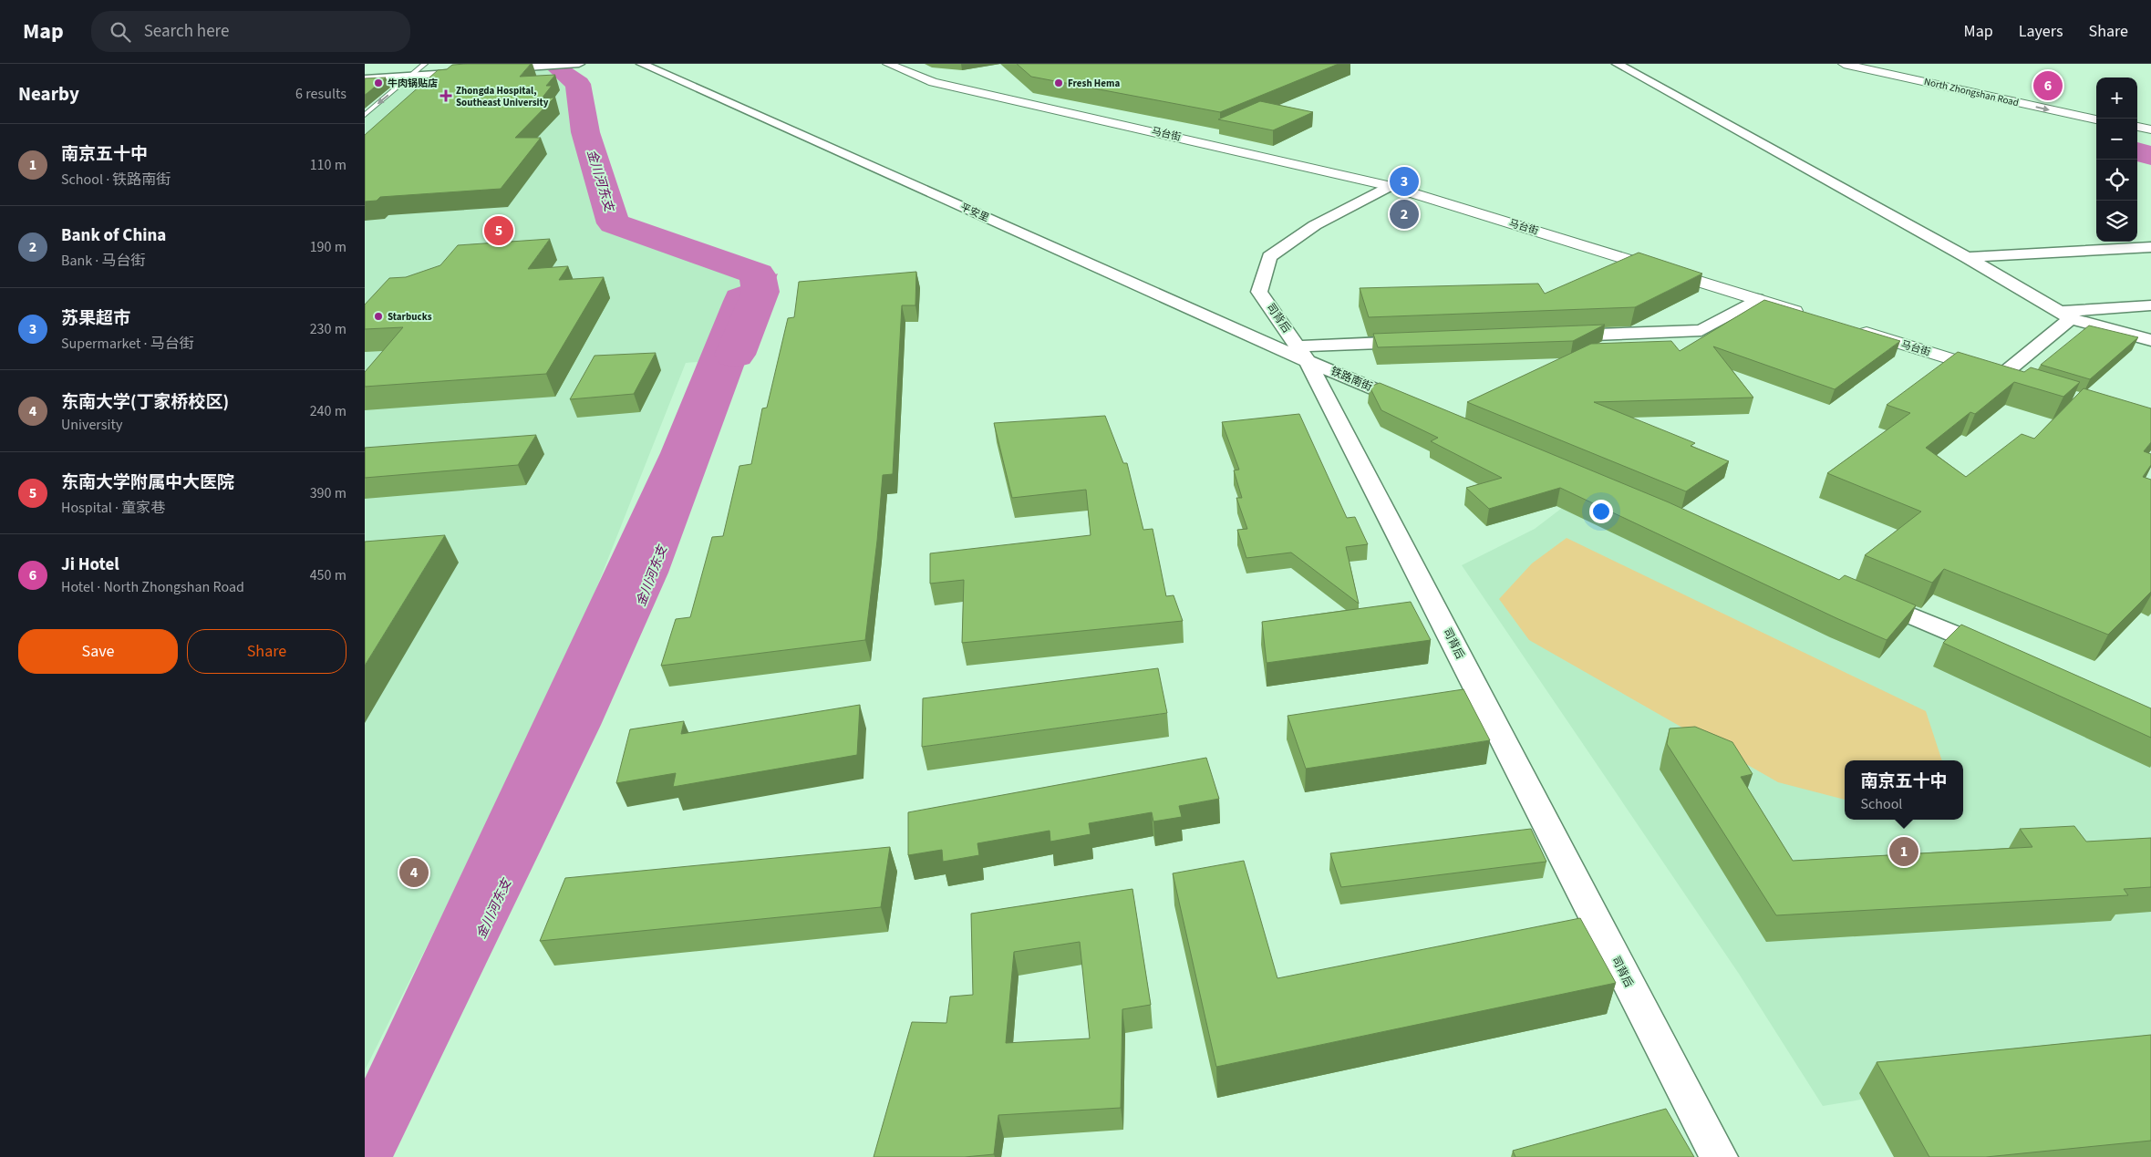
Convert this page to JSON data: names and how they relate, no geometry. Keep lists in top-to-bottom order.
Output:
{
  "streets": {
    "street": [
      "North Zhongshan Road",
      "马台街",
      "平安里",
      "司背后",
      "铁路南街"
    ]
  },
  "crossings": [
    ["马台街", "司背后"],
    ["平安里", "司背后"],
    ["平安里", "铁路南街"],
    ["司背后", "铁路南街"]
  ],
  "water": ["金川河东支"],
  "places": {
    "other": ["牛肉锅贴店", "Fresh Hema", "Starbucks"],
    "health": ["Zhongda Hospital, Southeast University"]
  },
  "page": {
    "header": "Map",
    "search": "Search here",
    "nav": ["Map", "Layers", "Share"],
    "heading": ["Nearby", "6 results"],
    "pins": [
      "6",
      "3",
      "2",
      "5",
      "1",
      "4"
    ],
    "map_buttons": ["+", "−"],
    "list": [
      {
        "mark": "1",
        "name": "南京五十中",
        "note": "School · 铁路南街",
        "value": "110 m"
      },
      {
        "mark": "2",
        "name": "Bank of China",
        "note": "Bank · 马台街",
        "value": "190 m"
      },
      {
        "mark": "3",
        "name": "苏果超市",
        "note": "Supermarket · 马台街",
        "value": "230 m"
      },
      {
        "mark": "4",
        "name": "东南大学(丁家桥校区)",
        "note": "University",
        "value": "240 m"
      },
      {
        "mark": "5",
        "name": "东南大学附属中大医院",
        "note": "Hospital · 童家巷",
        "value": "390 m"
      },
      {
        "mark": "6",
        "name": "Ji Hotel",
        "note": "Hotel · North Zhongshan Road",
        "value": "450 m"
      }
    ],
    "buttons": ["Save", "Share"],
    "popup": ["南京五十中", "School"]
  }
}
